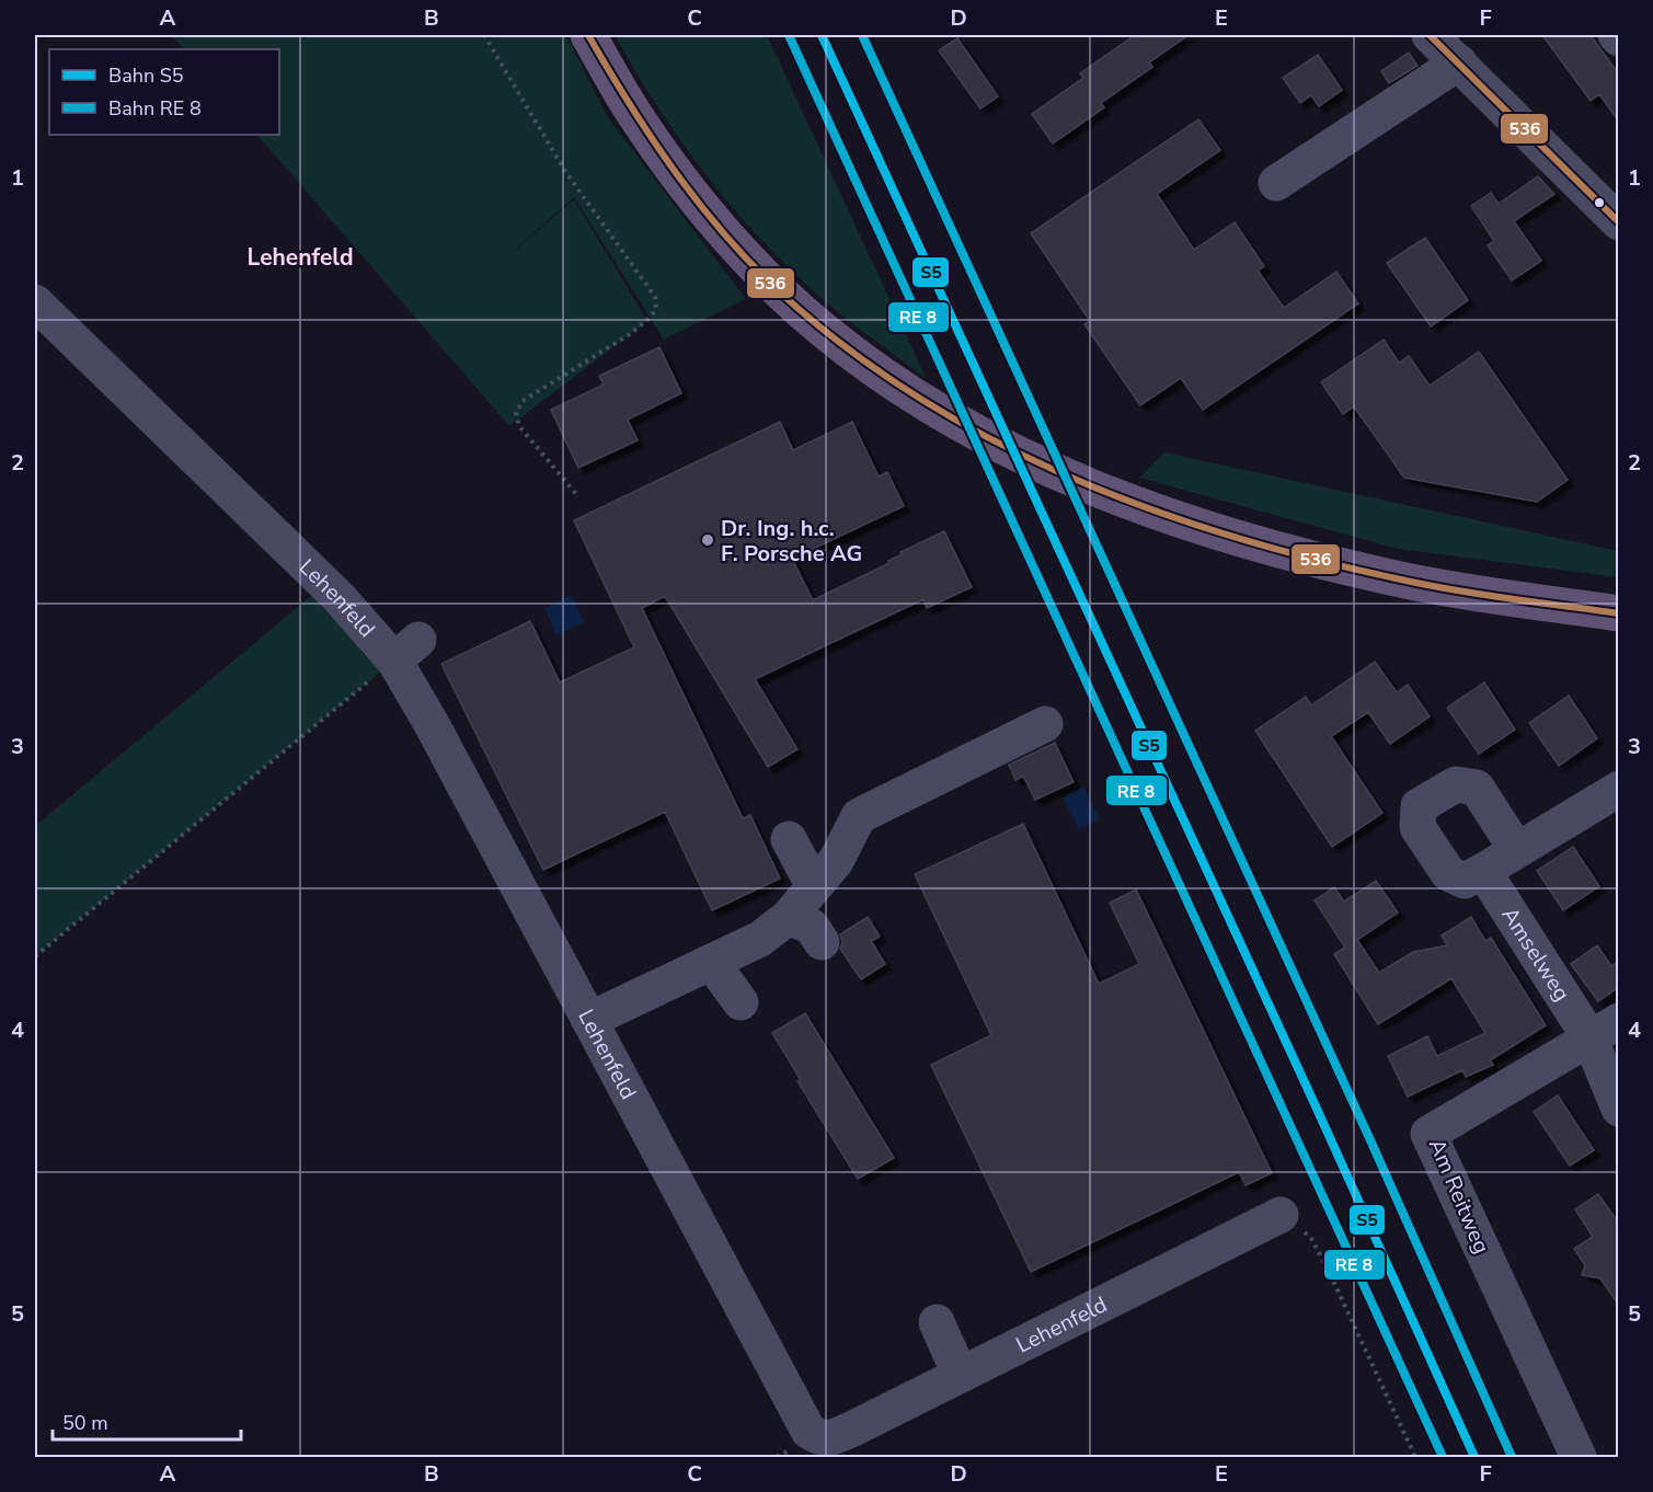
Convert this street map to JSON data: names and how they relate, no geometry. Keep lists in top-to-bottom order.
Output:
{
  "streets": {
    "street": ["Lehenfeld", "Amselweg", "Am Reitweg"]
  },
  "crossings": [
    ["Amselweg", "Am Reitweg"]
  ],
  "districts": ["Lehenfeld"],
  "places": ["Dr. Ing. h.c. F. Porsche AG"],
  "lines": ["rail line S5", "transit line 536"],
  "legend": ["Bahn S5", "Bahn RE 8"],
  "scale_bar": "50 m",
  "grid": {
    "columns": [
      "A",
      "B",
      "C",
      "D",
      "E",
      "F"
    ],
    "rows": [
      "1",
      "2",
      "3",
      "4",
      "5"
    ]
  }
}
